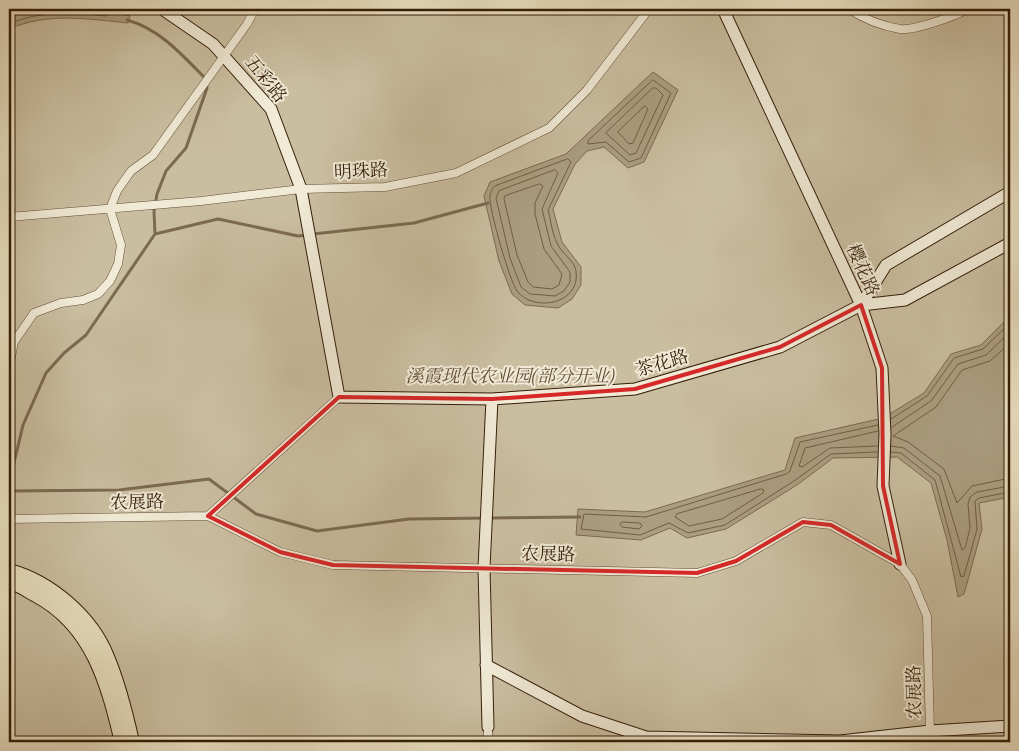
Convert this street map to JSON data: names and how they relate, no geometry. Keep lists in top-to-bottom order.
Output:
{
  "streets": {
    "street": [
      "五彩路",
      "明珠路",
      "樱花路",
      "茶花路",
      "农展路"
    ]
  },
  "crossings": [
    ["五彩路", "明珠路"],
    ["五彩路", "茶花路"],
    ["樱花路", "茶花路"],
    ["樱花路", "农展路"]
  ],
  "parks": ["溪霞现代农业园(部分开业)"]
}
